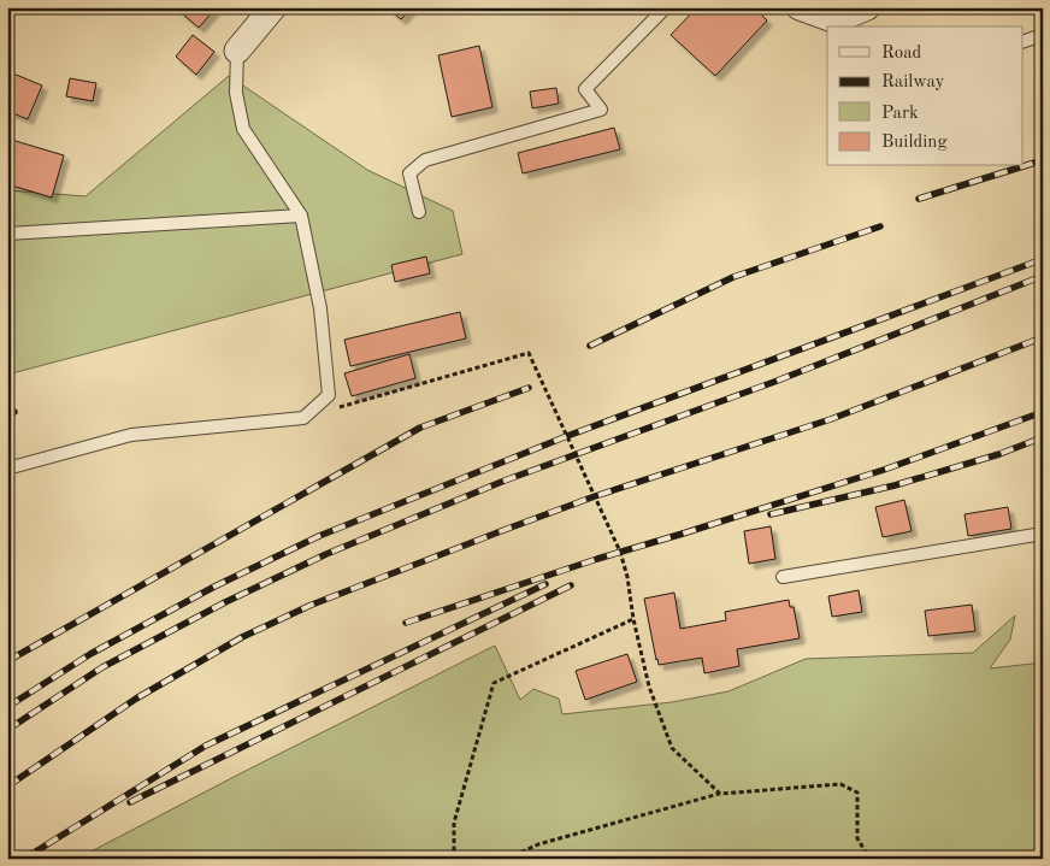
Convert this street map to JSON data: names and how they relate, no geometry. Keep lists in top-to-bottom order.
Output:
{
  "legend": [
    "Road",
    "Railway",
    "Park",
    "Building"
  ]
}
